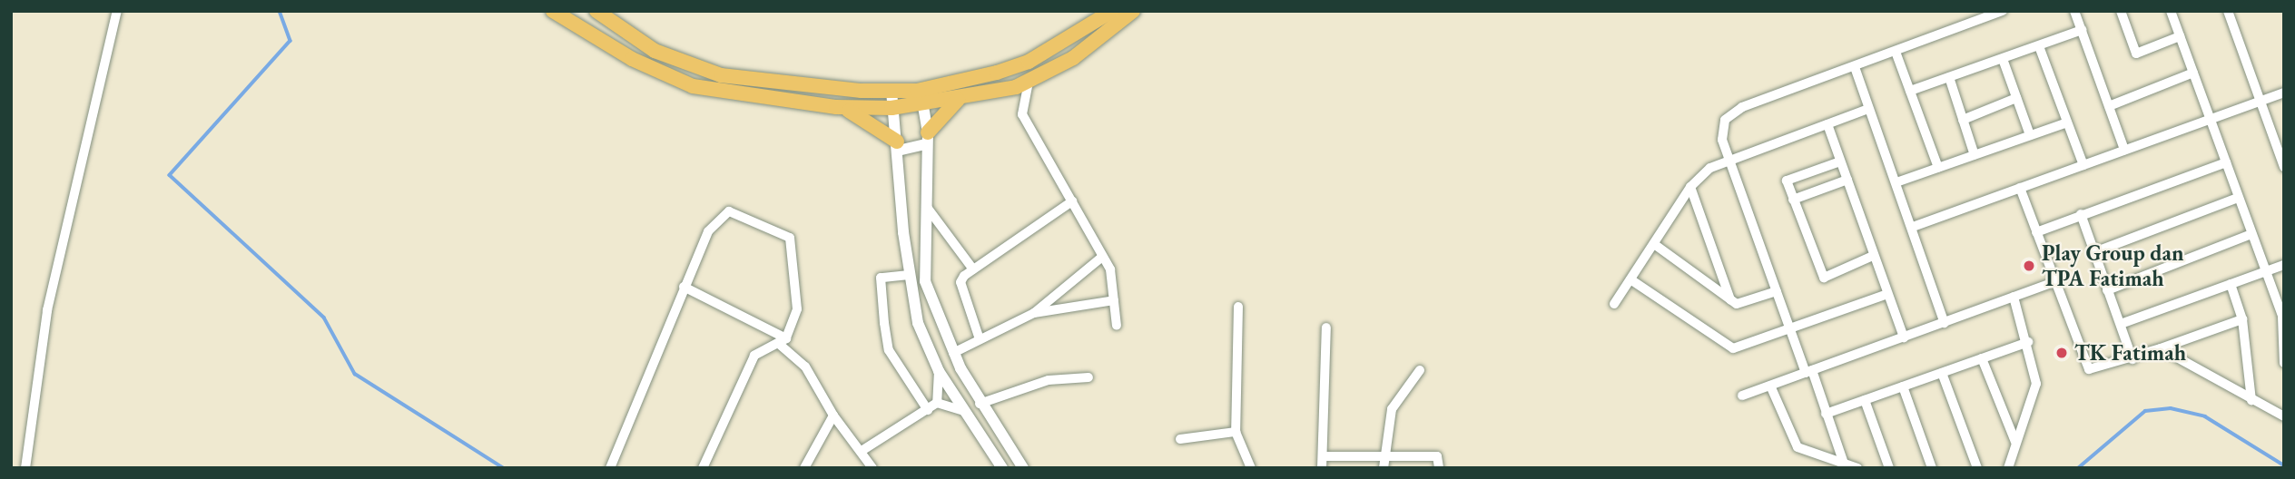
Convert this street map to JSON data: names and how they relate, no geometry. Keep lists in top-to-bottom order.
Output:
{
  "places": ["Play Group dan TPA Fatimah", "TK Fatimah"]
}
